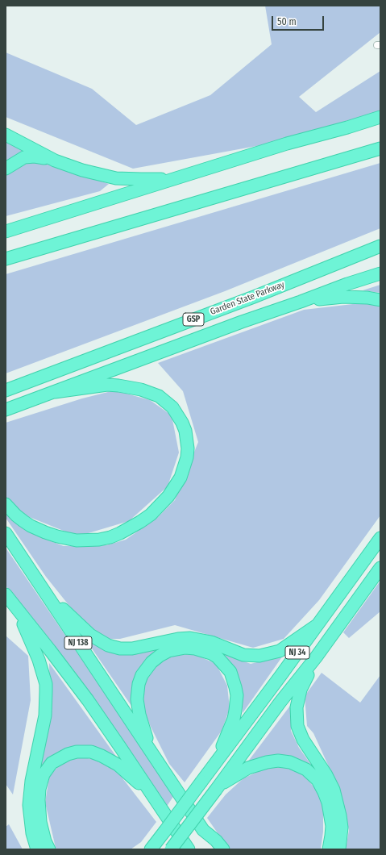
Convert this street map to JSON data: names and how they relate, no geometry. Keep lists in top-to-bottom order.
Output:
{
  "streets": {
    "highway": [
      "Garden State Parkway",
      "GSP",
      "NJ 138",
      "NJ 34"
    ]
  },
  "scale_bar": "50 m"
}
